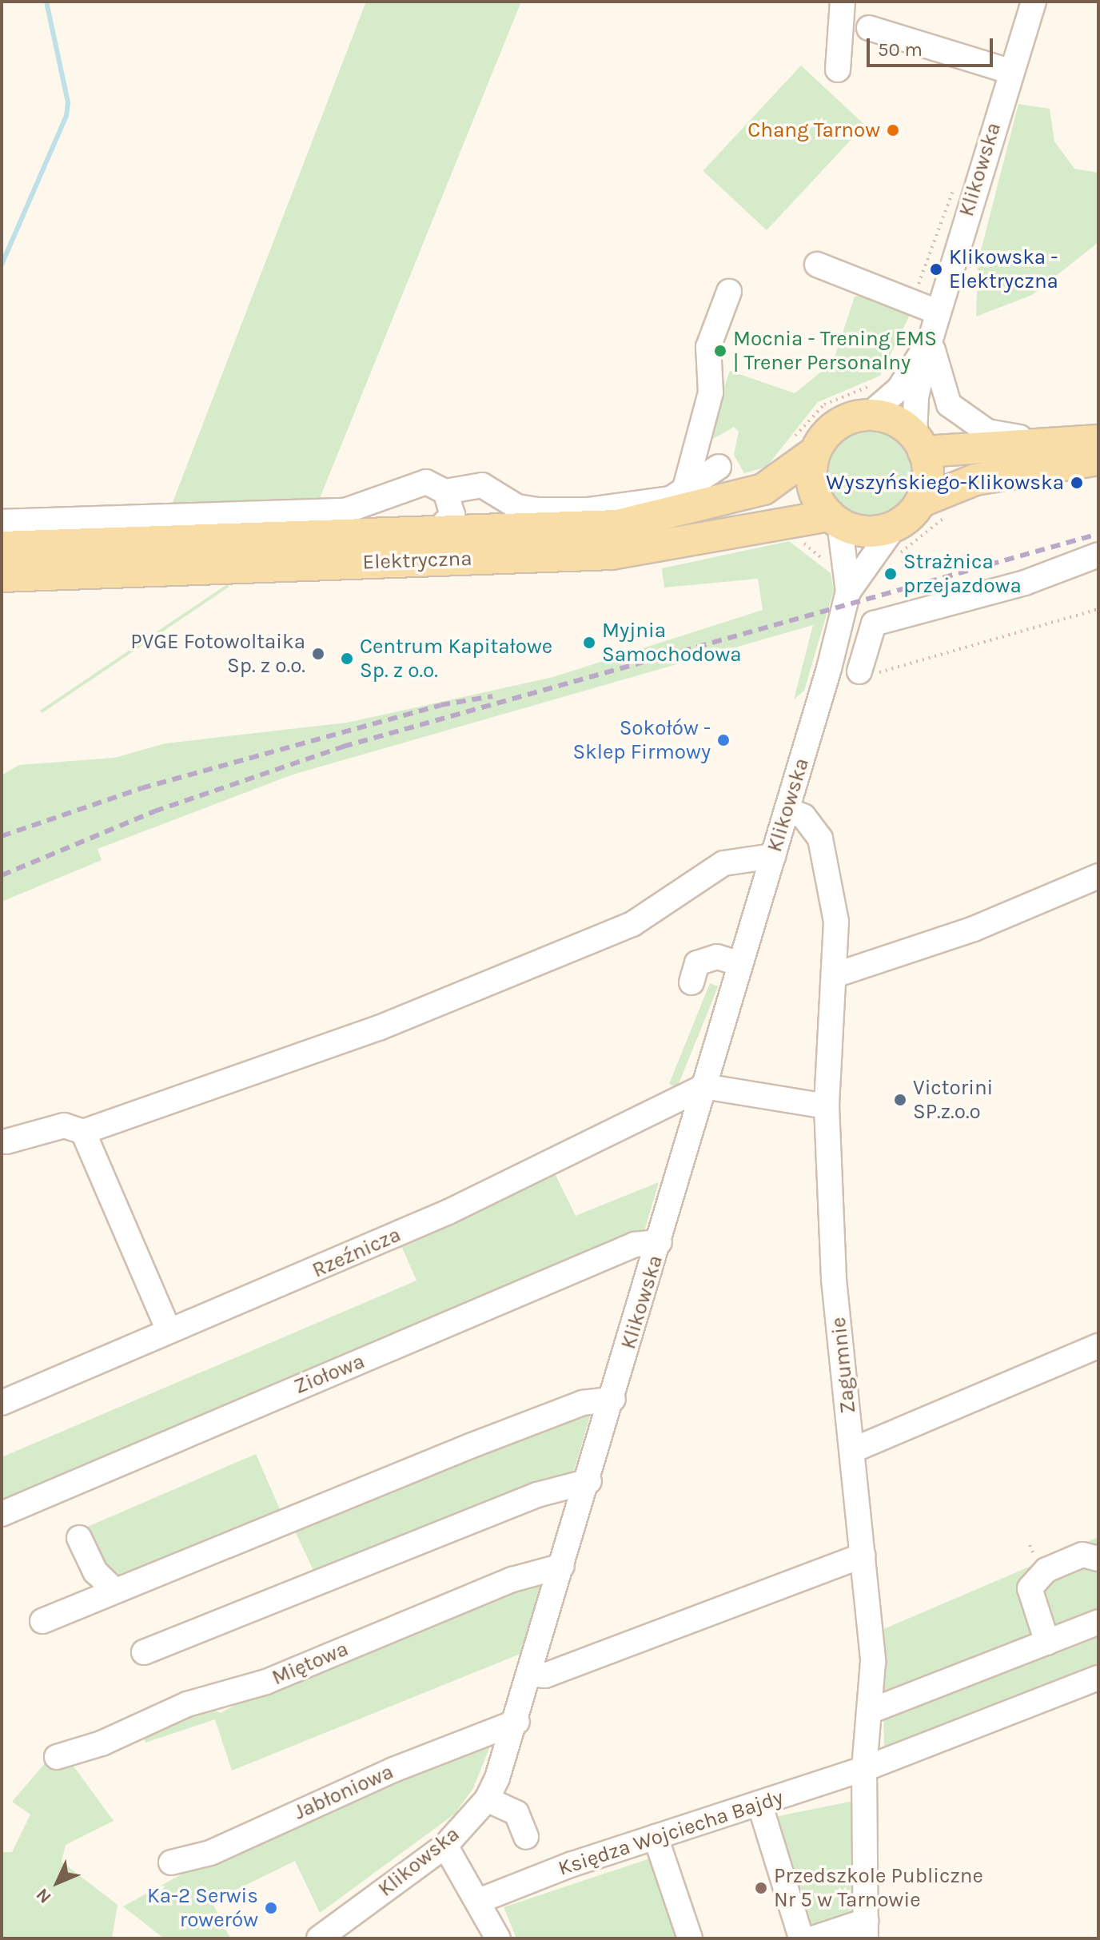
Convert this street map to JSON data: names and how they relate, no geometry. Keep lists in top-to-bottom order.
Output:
{
  "streets": {
    "main road": ["Elektryczna"],
    "street": [
      "Klikowska",
      "Rzeźnicza",
      "Zagumnie",
      "Ziołowa",
      "Miętowa",
      "Jabłoniowa",
      "Księdza Wojciecha Bajdy"
    ]
  },
  "crossings": [
    ["Klikowska", "Elektryczna"],
    ["Klikowska", "Rzeźnicza"],
    ["Klikowska", "Zagumnie"],
    ["Klikowska", "Ziołowa"],
    ["Klikowska", "Miętowa"],
    ["Klikowska", "Jabłoniowa"],
    ["Zagumnie", "Księdza Wojciecha Bajdy"]
  ],
  "places": [
    "Chang Tarnow",
    "Klikowska - Elektryczna",
    "Mocnia - Trening EMS | Trener Personalny",
    "Wyszyńskiego-Klikowska",
    "Strażnica przejazdowa",
    "Myjnia Samochodowa",
    "PVGE Fotowoltaika Sp. z o.o.",
    "Centrum Kapitałowe Sp. z o.o.",
    "Sokołów - Sklep Firmowy",
    "Victorini SP.z.o.o",
    "Przedszkole Publiczne Nr 5 w Tarnowie",
    "Ka-2 Serwis rowerów"
  ],
  "scale_bar": "50 m",
  "north": "bottom left"
}
